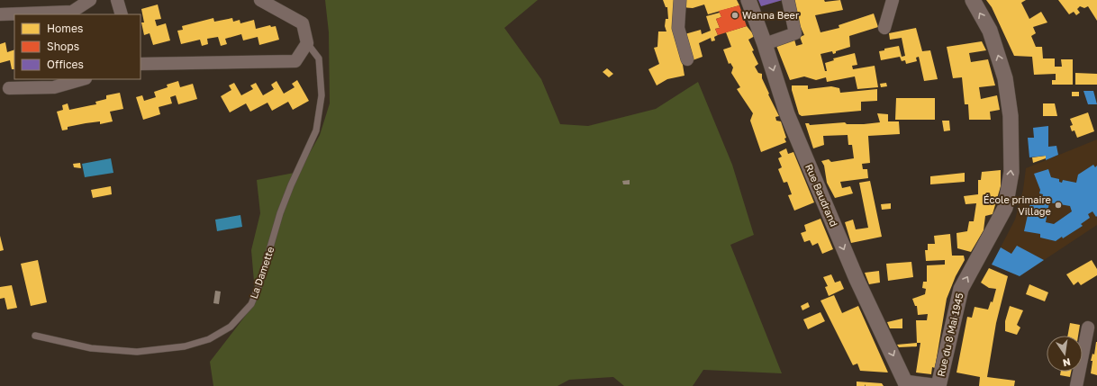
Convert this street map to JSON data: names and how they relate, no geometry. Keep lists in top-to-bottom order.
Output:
{
  "streets": {
    "street": ["Rue Baudrand", "La Damette", "Rue du 8 Mai 1945"]
  },
  "one_way": ["Rue Baudrand", "Rue du 8 Mai 1945"],
  "places": ["Wanna Beer", "École primaire Village"],
  "legend": ["Homes", "Shops", "Offices"],
  "north": "bottom"
}
